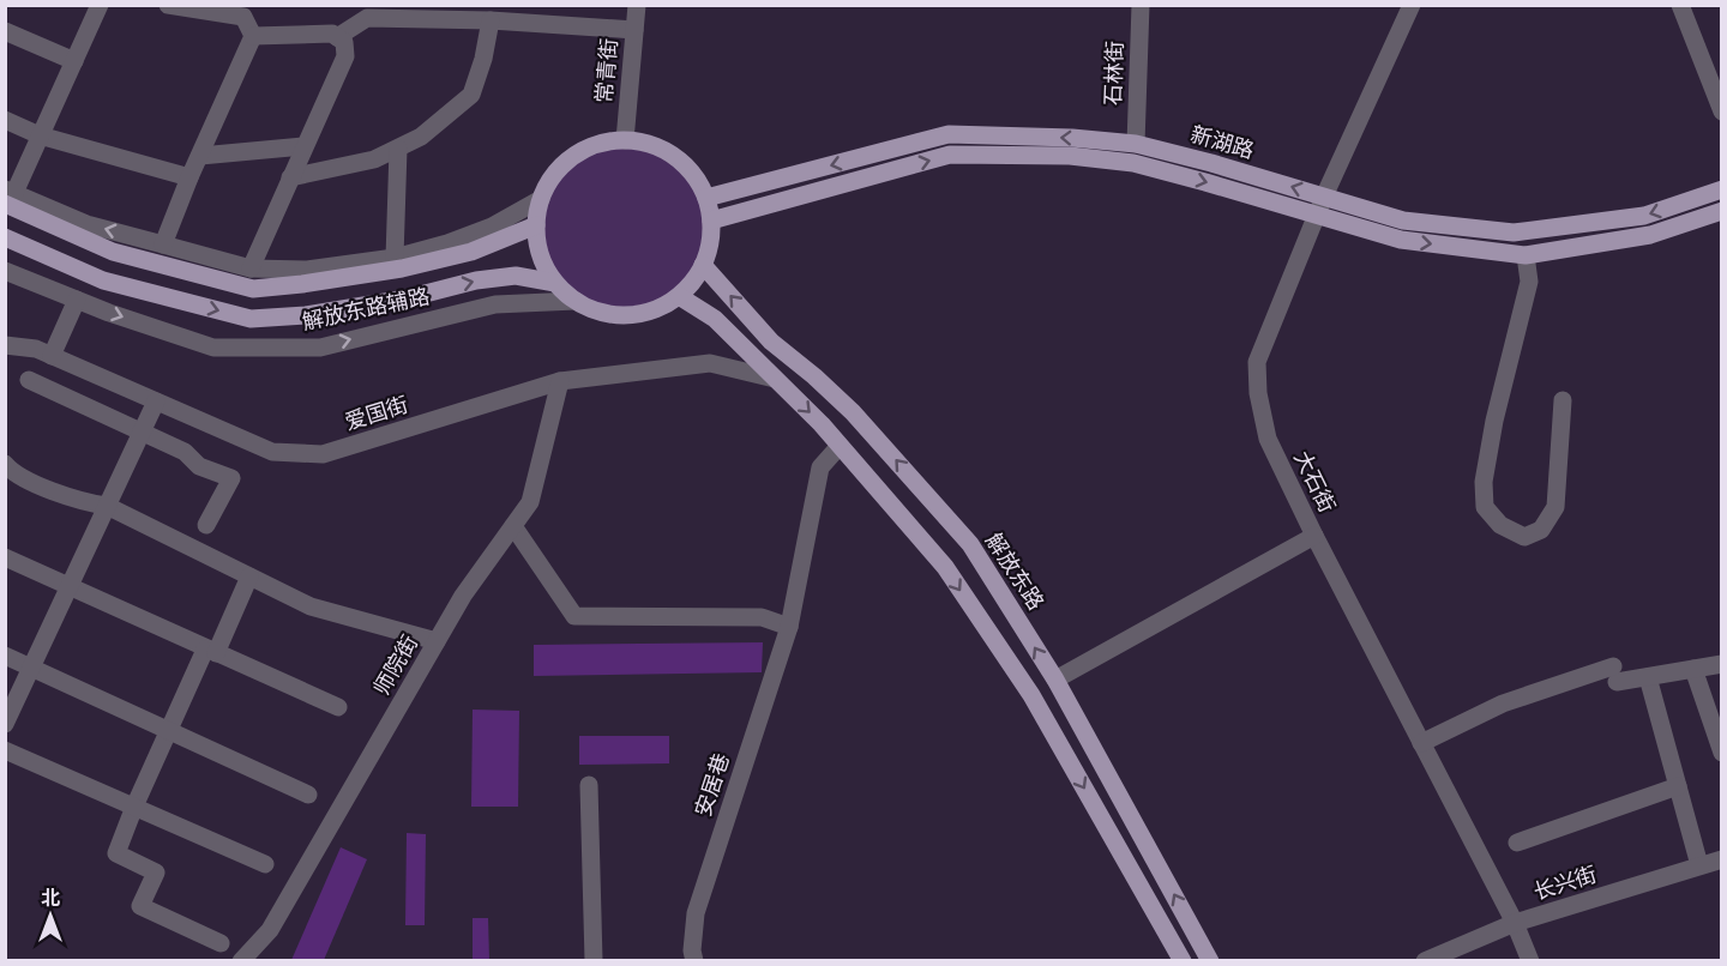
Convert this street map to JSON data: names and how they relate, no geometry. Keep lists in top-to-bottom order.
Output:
{
  "streets": {
    "main road": ["新湖路", "解放东路"],
    "street": [
      "常青街",
      "石林街",
      "解放东路辅路",
      "爱国街",
      "大石街",
      "师院街",
      "安居巷",
      "长兴街"
    ]
  },
  "crossings": [
    ["常青街", "新湖路"],
    ["常青街", "解放东路辅路"],
    ["常青街", "解放东路"],
    ["石林街", "新湖路"],
    ["新湖路", "解放东路辅路"],
    ["新湖路", "大石街"],
    ["新湖路", "解放东路"],
    ["解放东路辅路", "解放东路"],
    ["爱国街", "师院街"],
    ["大石街", "长兴街"]
  ],
  "north": "top"
}
